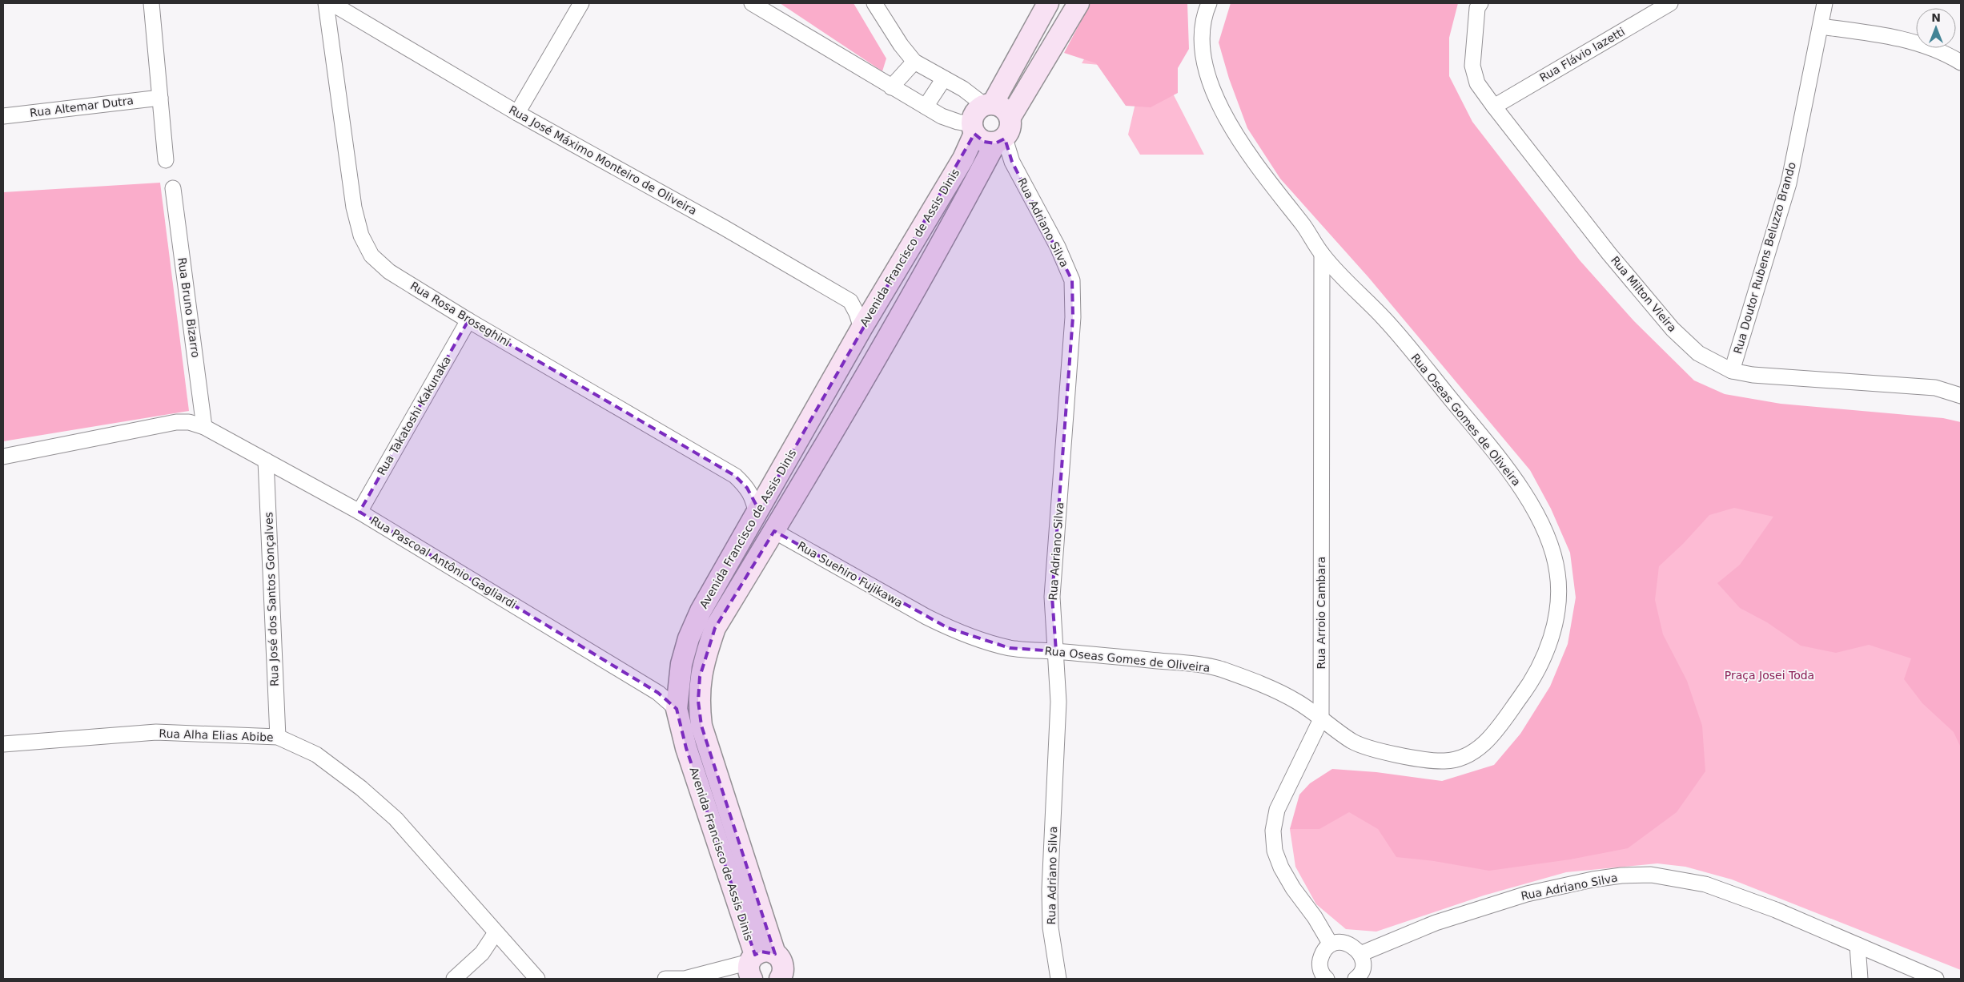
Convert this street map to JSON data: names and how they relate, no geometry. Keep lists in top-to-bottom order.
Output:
{
  "streets": {
    "main road": ["Avenida Francisco de Assis Dinis"],
    "street": [
      "Rua Flávio Iazetti",
      "Rua Altemar Dutra",
      "Rua José Máximo Monteiro de Oliveira",
      "Rua Adriano Silva",
      "Rua Doutor Rubens Beluzzo Brando",
      "Rua Milton Vieira",
      "Rua Bruno Bizarro",
      "Rua Rosa Broseghini",
      "Rua Takatoshi Kakunaka",
      "Rua Oseas Gomes de Oliveira",
      "Rua Pascoal Antônio Gagliardi",
      "Rua Suehiro Fujikawa",
      "Rua José dos Santos Gonçalves",
      "Rua Arroio Cambara",
      "Rua Alha Elias Abibe"
    ]
  },
  "crossings": [
    ["Rua Flávio Iazetti", "Rua Milton Vieira"],
    ["Rua José Máximo Monteiro de Oliveira", "Avenida Francisco de Assis Dinis"],
    ["Rua Adriano Silva", "Avenida Francisco de Assis Dinis"],
    ["Rua Adriano Silva", "Rua Oseas Gomes de Oliveira"],
    ["Avenida Francisco de Assis Dinis", "Rua Rosa Broseghini"],
    ["Avenida Francisco de Assis Dinis", "Rua Pascoal Antônio Gagliardi"],
    ["Avenida Francisco de Assis Dinis", "Rua Suehiro Fujikawa"],
    ["Rua Doutor Rubens Beluzzo Brando", "Rua Milton Vieira"],
    ["Rua Bruno Bizarro", "Rua Pascoal Antônio Gagliardi"],
    ["Rua Rosa Broseghini", "Rua Takatoshi Kakunaka"],
    ["Rua Takatoshi Kakunaka", "Rua Pascoal Antônio Gagliardi"],
    ["Rua Oseas Gomes de Oliveira", "Rua Suehiro Fujikawa"],
    ["Rua Oseas Gomes de Oliveira", "Rua Arroio Cambara"],
    ["Rua Pascoal Antônio Gagliardi", "Rua José dos Santos Gonçalves"],
    ["Rua José dos Santos Gonçalves", "Rua Alha Elias Abibe"]
  ],
  "parks": ["Praça Josei Toda"],
  "north": "top"
}
